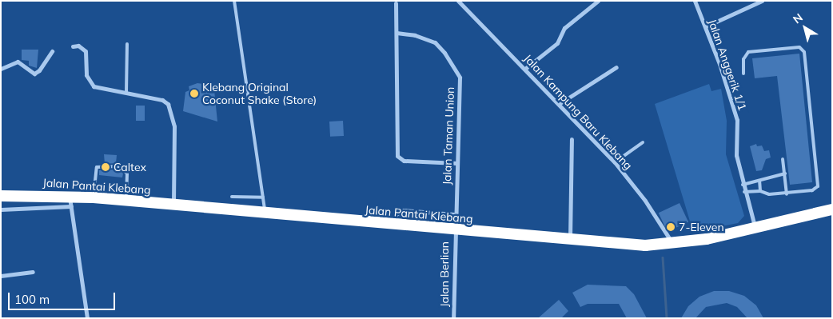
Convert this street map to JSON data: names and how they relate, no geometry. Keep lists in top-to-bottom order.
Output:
{
  "streets": {
    "highway": ["Jalan Pantai Klebang"],
    "street": [
      "Jalan Anggerik 1/1",
      "Jalan Kampung Baru Klebang",
      "Jalan Taman Union",
      "Jalan Berlian"
    ]
  },
  "crossings": [
    ["Jalan Anggerik 1/1", "Jalan Pantai Klebang"],
    ["Jalan Kampung Baru Klebang", "Jalan Pantai Klebang"],
    ["Jalan Taman Union", "Jalan Pantai Klebang"],
    ["Jalan Taman Union", "Jalan Berlian"],
    ["Jalan Pantai Klebang", "Jalan Berlian"]
  ],
  "places": ["Klebang Original Coconut Shake (Store)", "Caltex", "7-Eleven"],
  "scale_bar": "100 m",
  "north": "top left"
}
